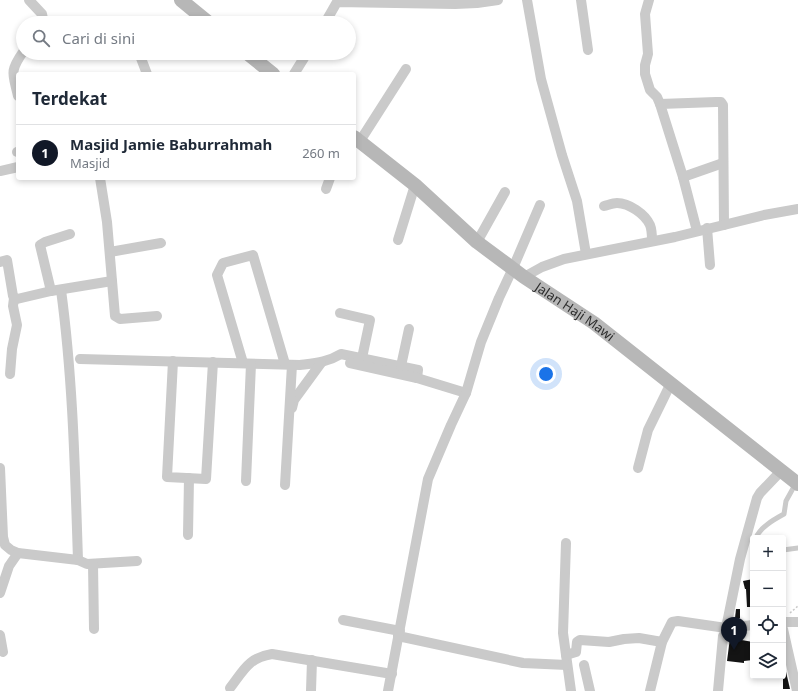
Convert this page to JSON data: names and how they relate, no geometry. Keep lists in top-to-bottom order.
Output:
{
  "streets": {
    "street": ["Jalan Haji Mawi"]
  },
  "page": {
    "search": "Cari di sini",
    "heading": "Terdekat",
    "list": [
      {
        "mark": "1",
        "name": "Masjid Jamie Baburrahmah",
        "note": "Masjid",
        "value": "260 m"
      }
    ],
    "map_buttons": ["+", "−"],
    "pins": "1"
  }
}
